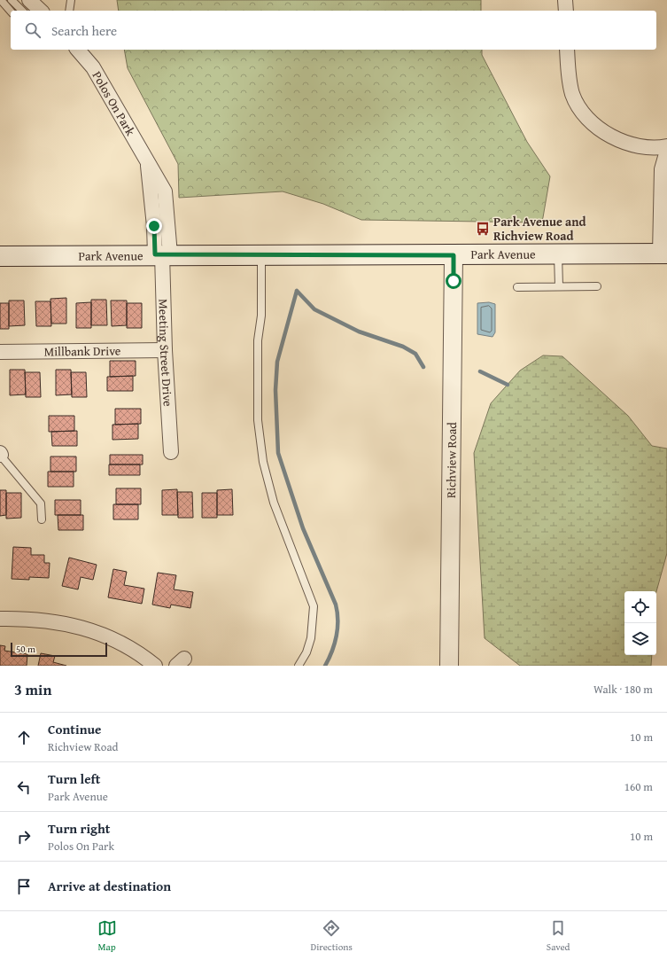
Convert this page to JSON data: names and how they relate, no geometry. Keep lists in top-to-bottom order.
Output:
{
  "streets": {
    "main road": ["Park Avenue"],
    "street": [
      "Polos On Park",
      "Millbank Drive",
      "Meeting Street Drive",
      "Richview Road"
    ]
  },
  "crossings": [
    ["Polos On Park", "Park Avenue"],
    ["Polos On Park", "Meeting Street Drive"],
    ["Park Avenue", "Meeting Street Drive"],
    ["Park Avenue", "Richview Road"],
    ["Millbank Drive", "Meeting Street Drive"]
  ],
  "places": {
    "bus stop": ["Park Avenue and Richview Road"]
  },
  "scale_bar": "50 m",
  "page": {
    "search": "Search here",
    "scale": "50 m",
    "heading": ["3 min", "Walk · 180 m"],
    "list": [
      ["Continue", "Richview Road", "10 m"],
      ["Turn left", "Park Avenue", "160 m"],
      ["Turn right", "Polos On Park", "10 m"],
      "Arrive at destination"
    ],
    "nav": ["Map", "Directions", "Saved"]
  }
}
